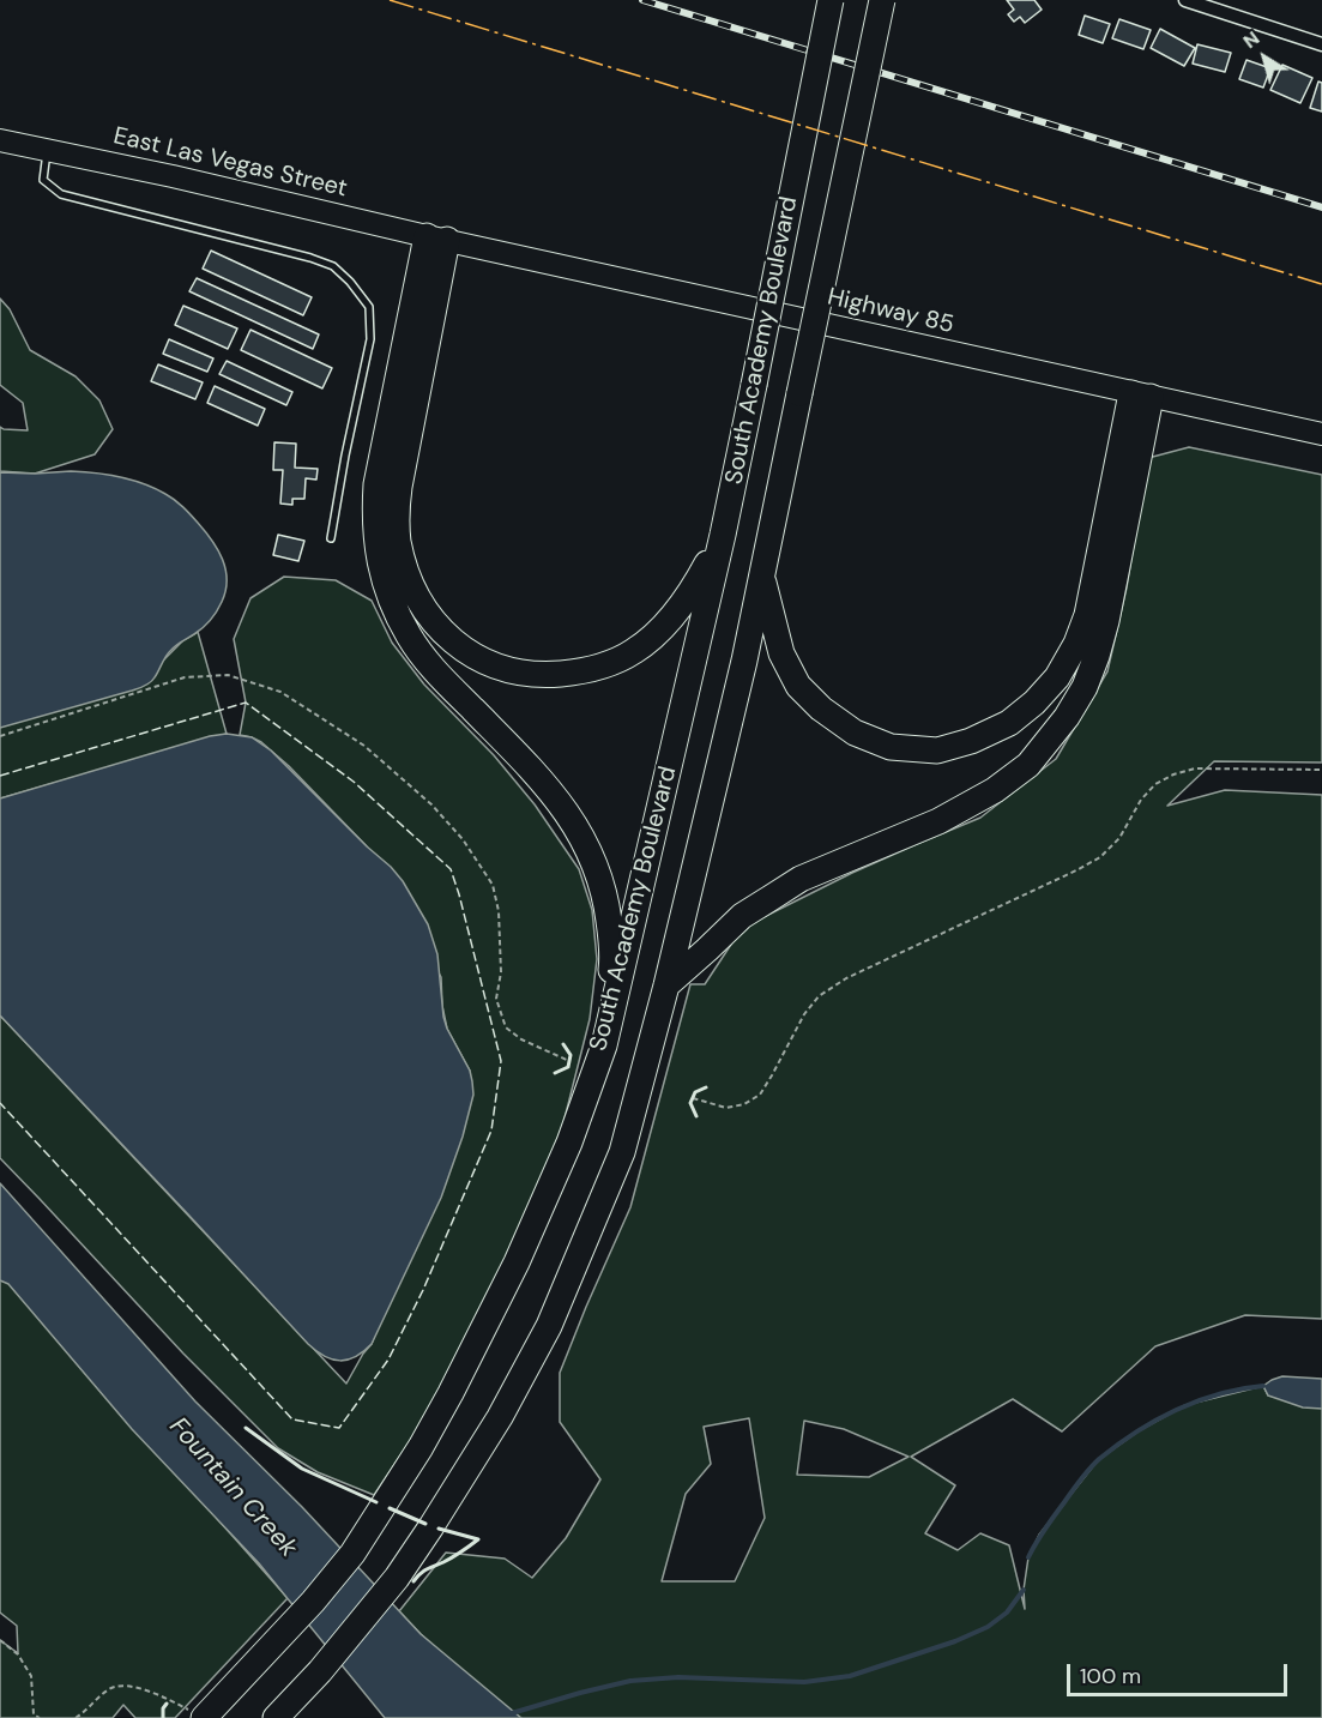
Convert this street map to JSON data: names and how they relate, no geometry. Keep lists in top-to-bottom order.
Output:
{
  "streets": {
    "highway": ["South Academy Boulevard"],
    "main road": ["East Las Vegas Street", "Highway 85"]
  },
  "crossings": [
    ["East Las Vegas Street", "Highway 85"]
  ],
  "water": ["Fountain Creek"],
  "scale_bar": "100 m",
  "north": "top left"
}
